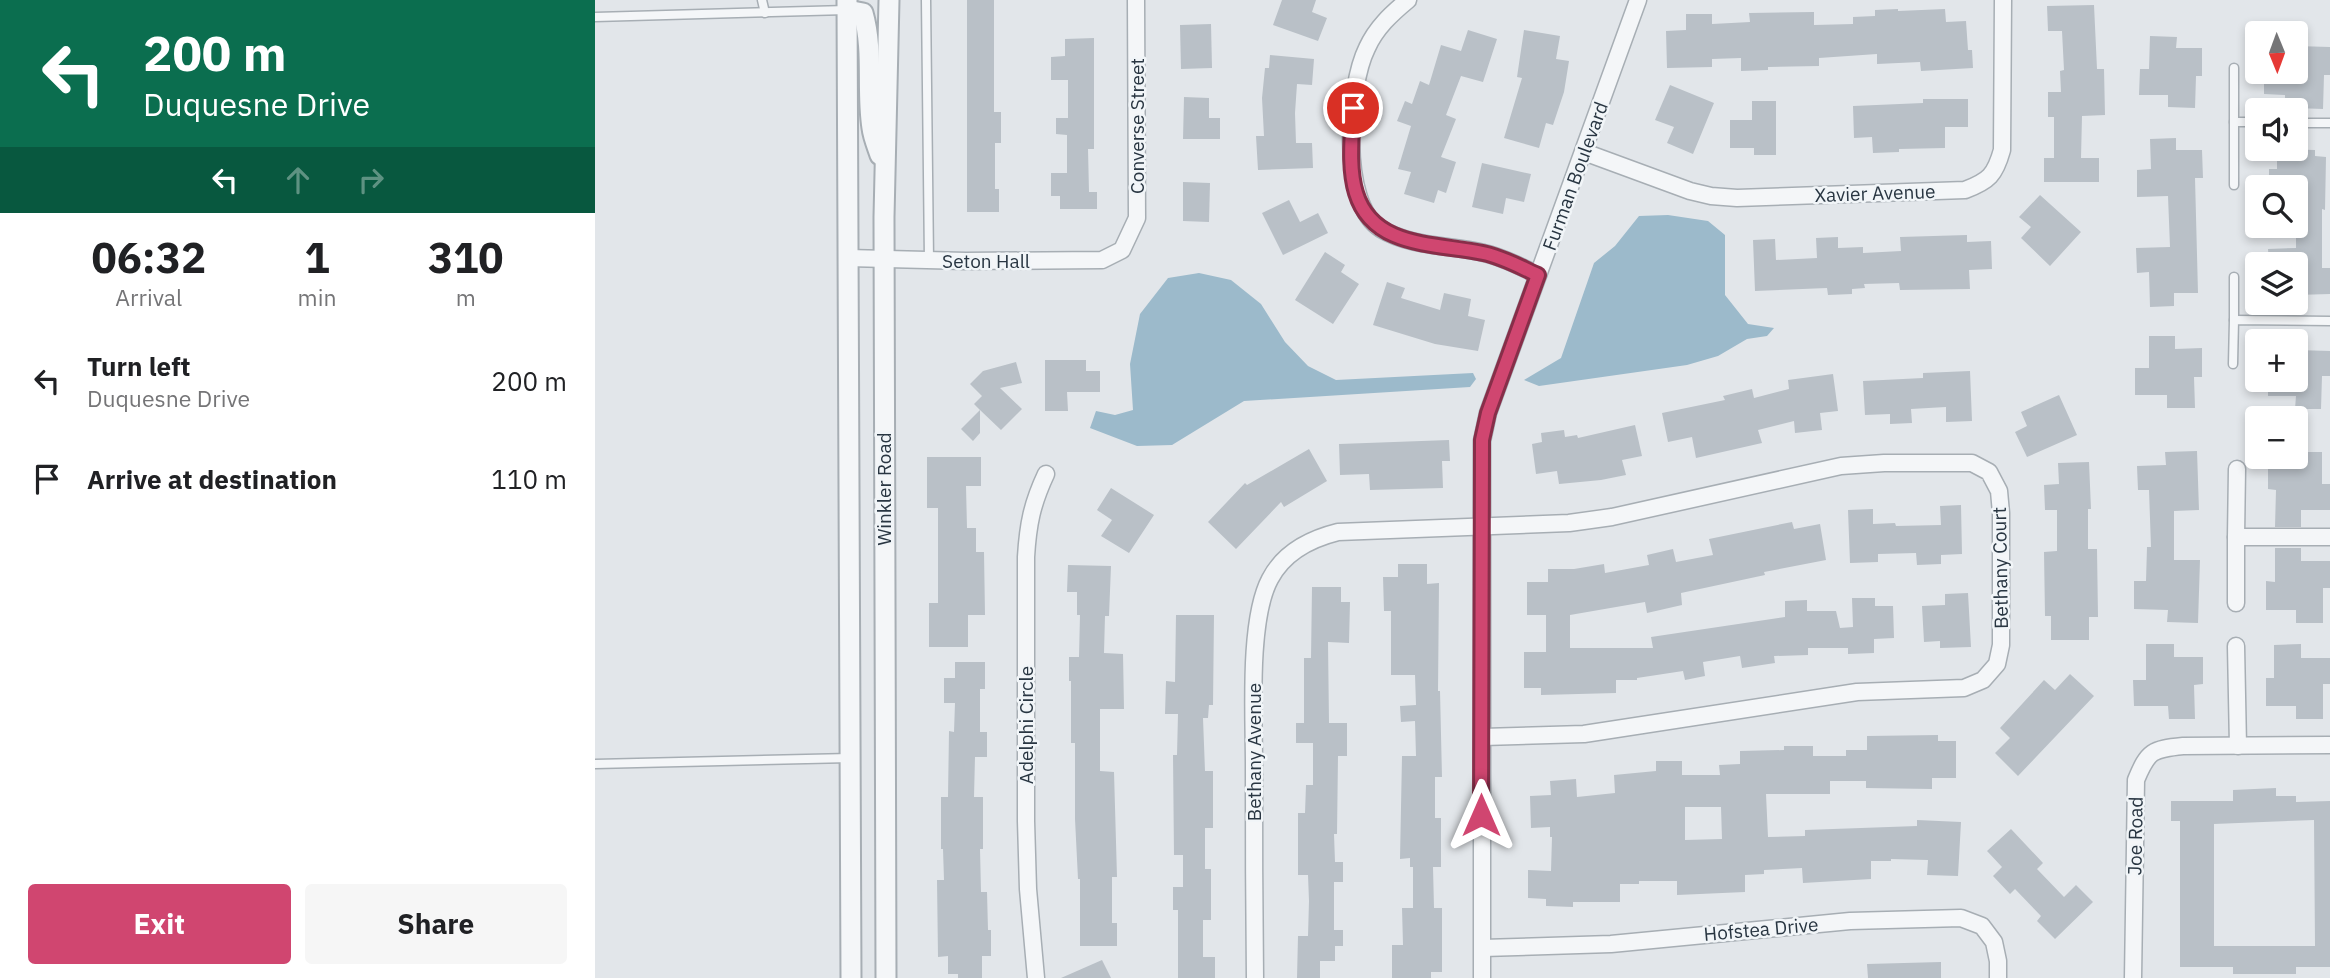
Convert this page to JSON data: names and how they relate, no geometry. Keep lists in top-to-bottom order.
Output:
{
  "streets": {
    "street": [
      "Converse Street",
      "Furman Boulevard",
      "Xavier Avenue",
      "Seton Hall",
      "Winkler Road",
      "Bethany Court",
      "Adelphi Circle",
      "Bethany Avenue",
      "Joe Road",
      "Hofstea Drive"
    ]
  },
  "crossings": [
    ["Converse Street", "Seton Hall"],
    ["Furman Boulevard", "Xavier Avenue"],
    ["Furman Boulevard", "Bethany Court"],
    ["Furman Boulevard", "Hofstea Drive"],
    ["Seton Hall", "Winkler Road"],
    ["Bethany Court", "Bethany Avenue"]
  ],
  "north": "bottom",
  "page": {
    "turn": ["200 m", "Duquesne Drive"],
    "map_buttons": ["+", "−"],
    "eta": [
      "06:32",
      "Arrival",
      "1",
      "min",
      "310",
      "m"
    ],
    "list": [
      {
        "name": "Turn left",
        "note": "Duquesne Drive",
        "value": "200 m"
      },
      {
        "name": "Arrive at destination",
        "value": "110 m"
      }
    ],
    "buttons": ["Exit", "Share"]
  }
}
